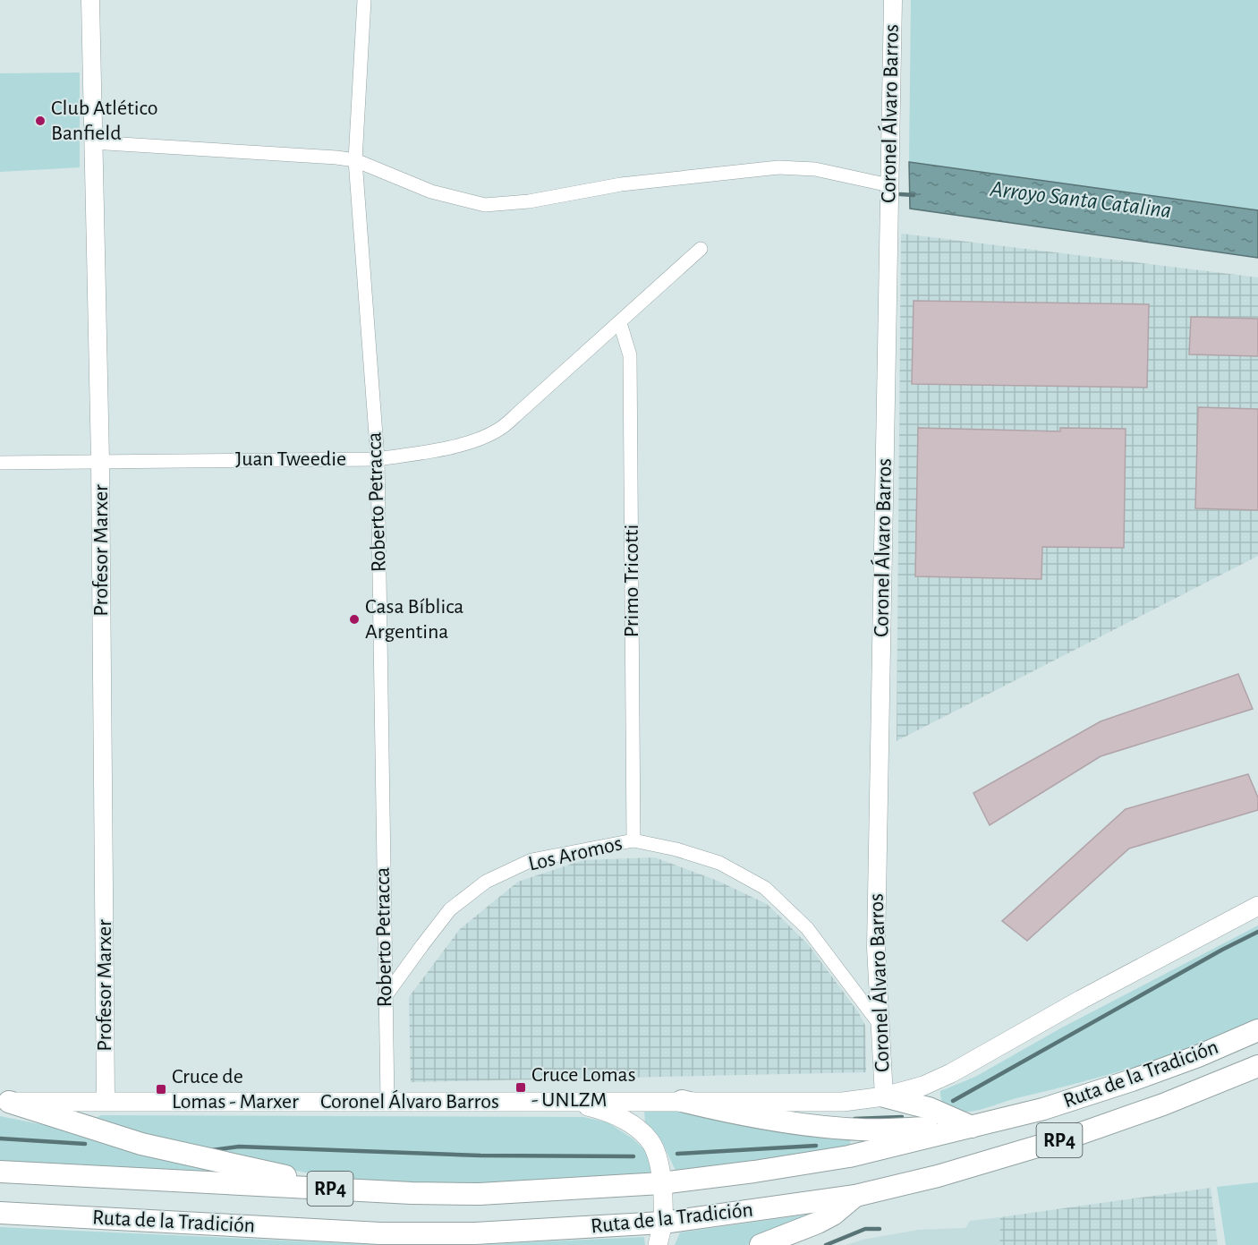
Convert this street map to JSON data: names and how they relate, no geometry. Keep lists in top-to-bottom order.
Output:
{
  "streets": {
    "main road": ["Coronel Álvaro Barros", "Ruta de la Tradición", "RP4"],
    "street": [
      "Juan Tweedie",
      "Roberto Petracca",
      "Profesor Marxer",
      "Primo Tricotti",
      "Los Aromos"
    ]
  },
  "crossings": [
    ["Coronel Álvaro Barros", "Roberto Petracca"],
    ["Coronel Álvaro Barros", "Profesor Marxer"],
    ["Coronel Álvaro Barros", "Los Aromos"],
    ["Juan Tweedie", "Roberto Petracca"],
    ["Juan Tweedie", "Profesor Marxer"],
    ["Juan Tweedie", "Primo Tricotti"],
    ["Roberto Petracca", "Los Aromos"],
    ["Primo Tricotti", "Los Aromos"]
  ],
  "water": ["Arroyo Santa Catalina"],
  "places": {
    "other": ["Club Atlético Banfield", "Casa Bíblica Argentina"],
    "transit": ["Cruce Lomas - UNLZM", "Cruce de Lomas - Marxer"]
  }
}
